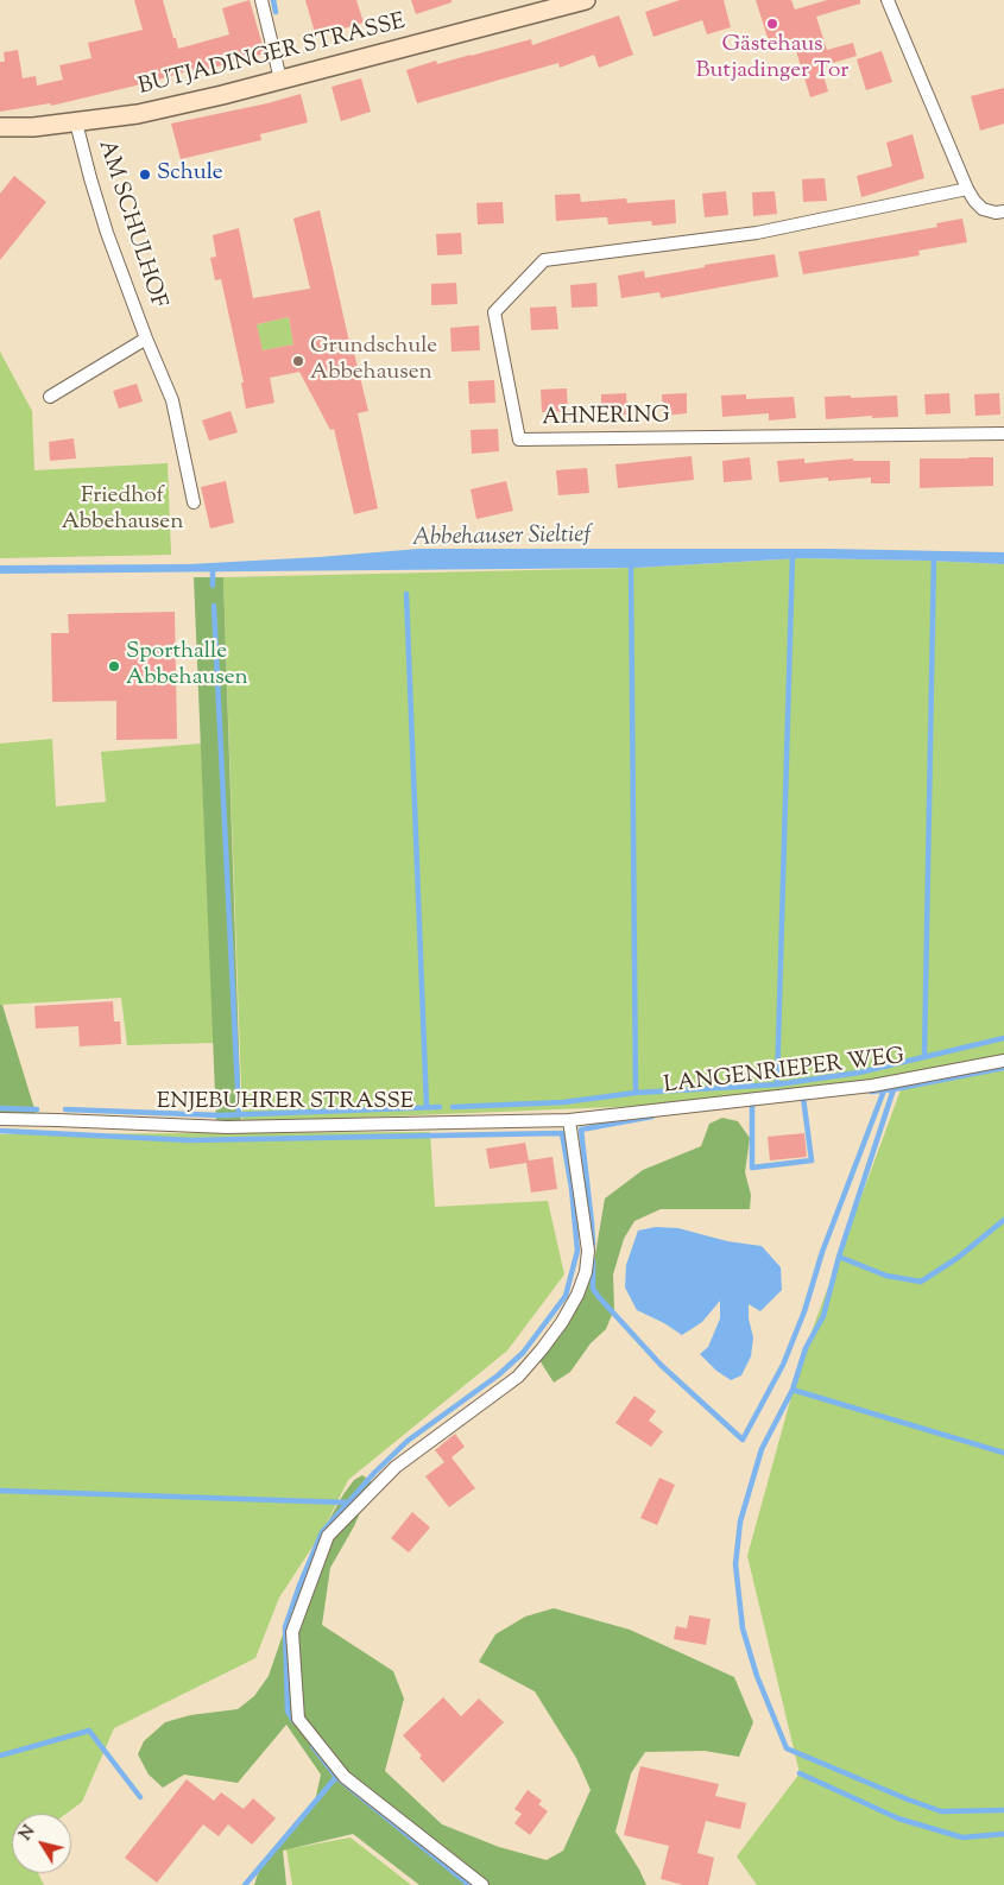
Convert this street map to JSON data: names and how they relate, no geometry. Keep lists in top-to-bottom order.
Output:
{
  "streets": {
    "main road": ["BUTJADINGER STRASSE"],
    "street": [
      "AM SCHULHOF",
      "AHNERING",
      "LANGENRIEPER WEG",
      "ENJEBUHRER STRASSE"
    ]
  },
  "crossings": [
    ["BUTJADINGER STRASSE", "AM SCHULHOF"],
    ["LANGENRIEPER WEG", "ENJEBUHRER STRASSE"]
  ],
  "water": ["Abbehauser Sieltief"],
  "parks": ["Friedhof Abbehausen"],
  "places": [
    "Gästehaus Butjadinger Tor",
    "Schule",
    "Grundschule Abbehausen",
    "Sporthalle Abbehausen"
  ],
  "north": "top left"
}
